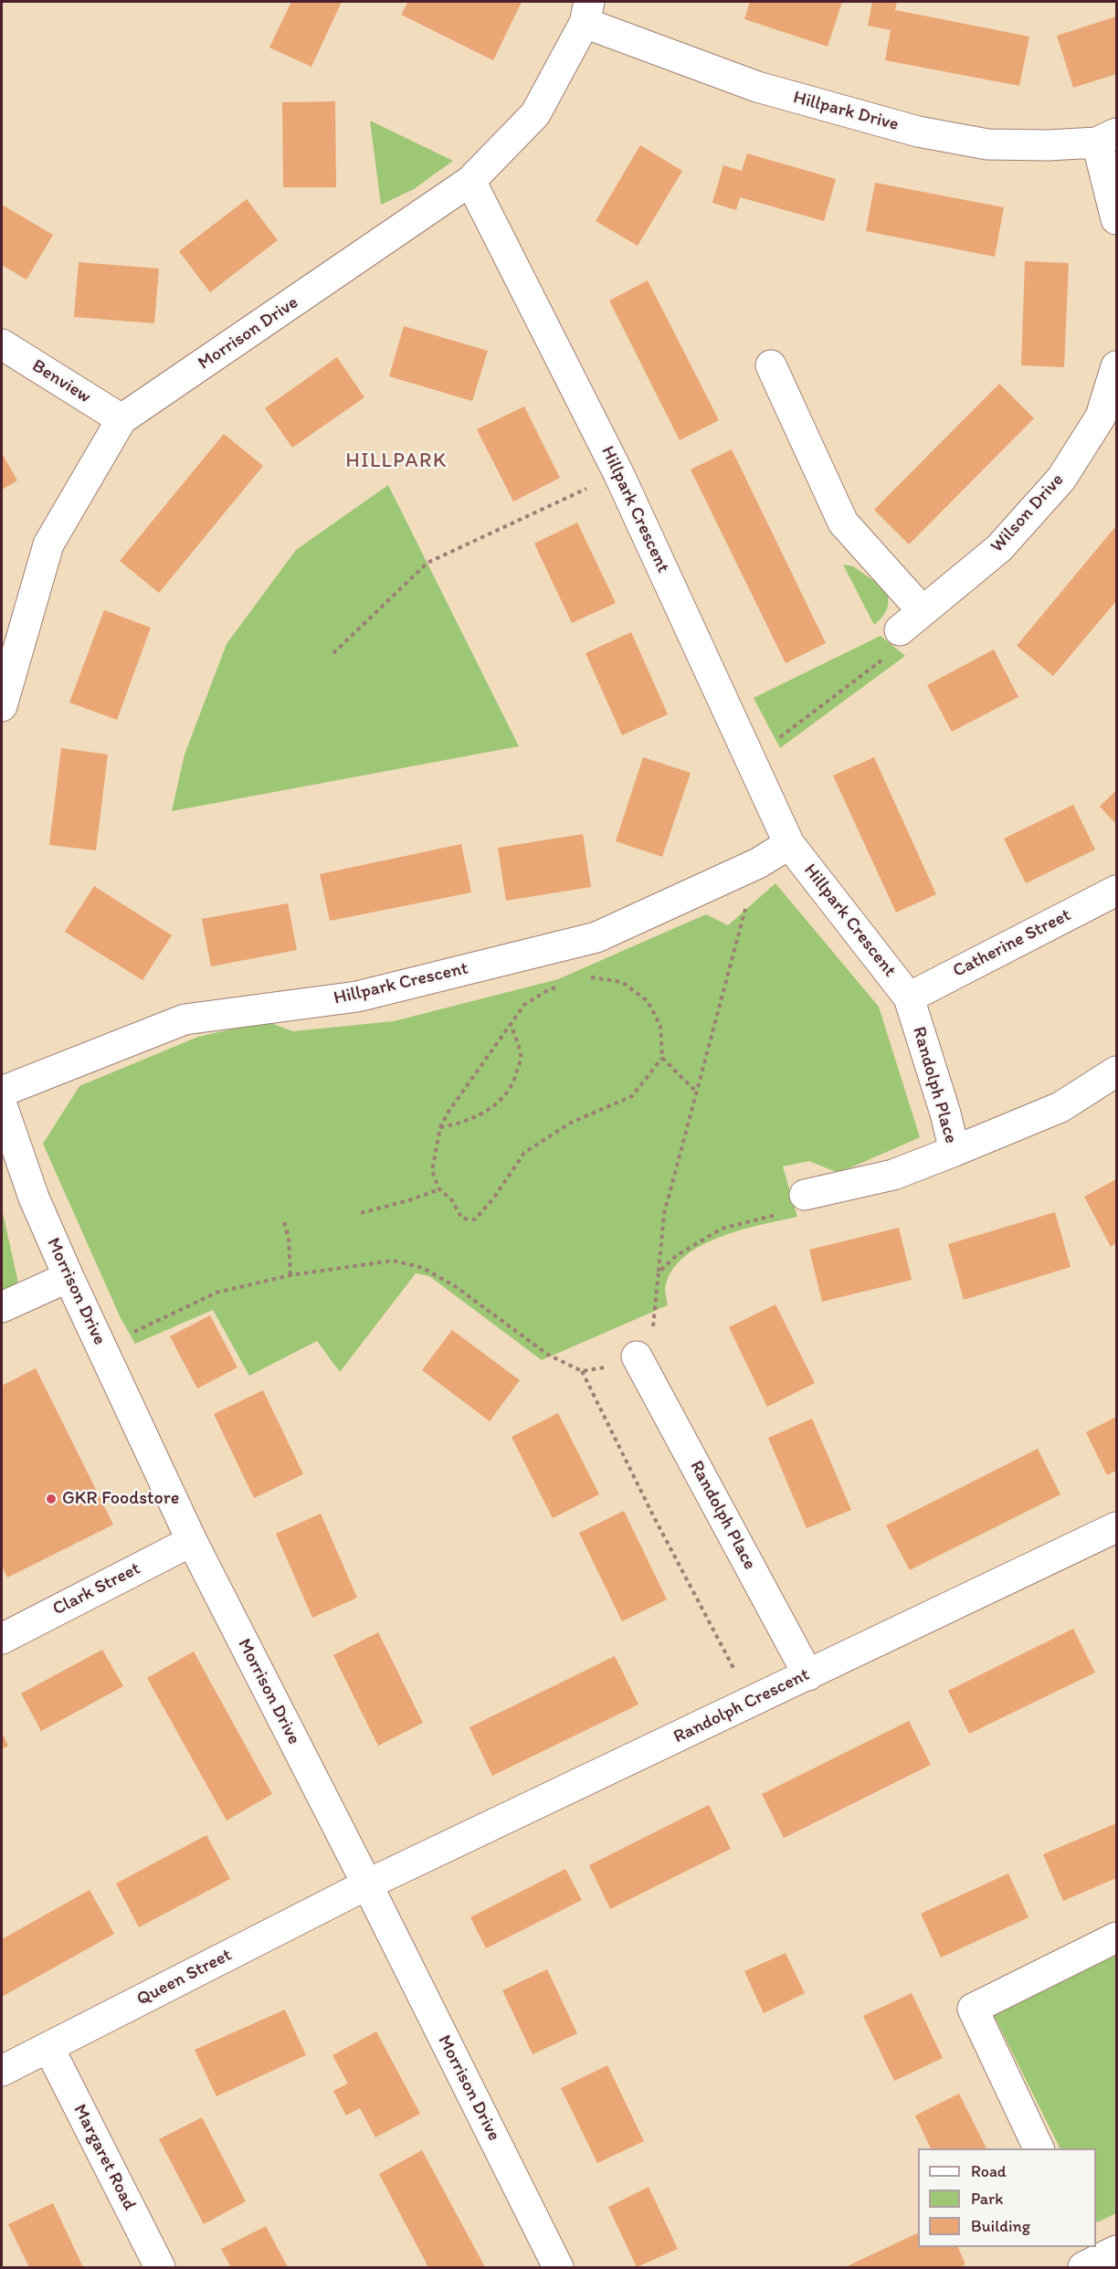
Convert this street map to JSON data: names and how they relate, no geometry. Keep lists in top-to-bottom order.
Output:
{
  "streets": {
    "street": [
      "Hillpark Drive",
      "Morrison Drive",
      "Benview",
      "Hillpark Crescent",
      "Wilson Drive",
      "Catherine Street",
      "Randolph Place",
      "Clark Street",
      "Randolph Crescent",
      "Queen Street",
      "Margaret Road"
    ]
  },
  "crossings": [
    ["Hillpark Drive", "Morrison Drive"],
    ["Morrison Drive", "Benview"],
    ["Morrison Drive", "Hillpark Crescent"],
    ["Morrison Drive", "Clark Street"],
    ["Morrison Drive", "Randolph Crescent"],
    ["Morrison Drive", "Queen Street"],
    ["Hillpark Crescent", "Catherine Street"],
    ["Hillpark Crescent", "Randolph Place"],
    ["Catherine Street", "Randolph Place"],
    ["Randolph Place", "Randolph Crescent"],
    ["Randolph Crescent", "Queen Street"],
    ["Queen Street", "Margaret Road"]
  ],
  "districts": ["HILLPARK"],
  "places": ["GKR Foodstore"],
  "legend": ["Road", "Park", "Building"]
}
